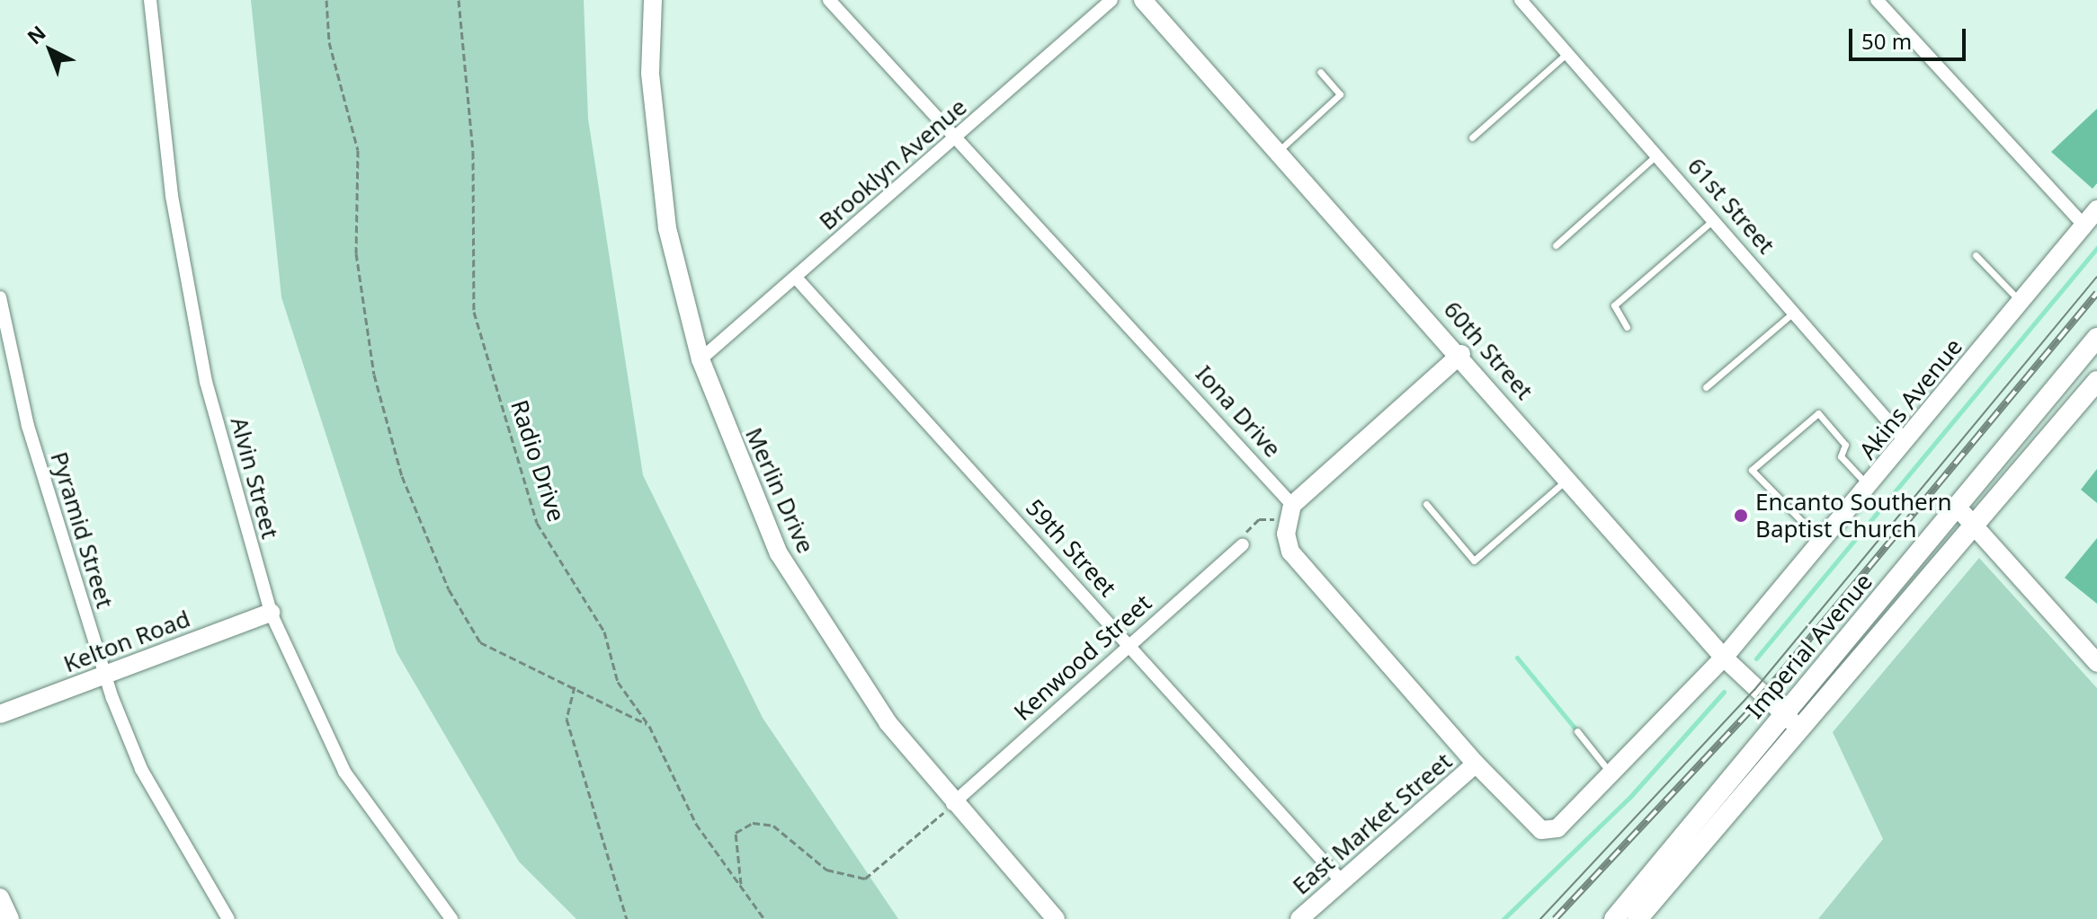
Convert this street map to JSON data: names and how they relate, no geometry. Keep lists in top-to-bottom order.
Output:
{
  "streets": {
    "main road": ["Imperial Avenue"],
    "street": [
      "Brooklyn Avenue",
      "61st Street",
      "60th Street",
      "Akins Avenue",
      "Iona Drive",
      "Alvin Street",
      "Merlin Drive",
      "Pyramid Street",
      "59th Street",
      "Kelton Road",
      "Kenwood Street",
      "East Market Street"
    ],
    "path": ["Radio Drive"]
  },
  "crossings": [
    ["Brooklyn Avenue", "Iona Drive"],
    ["Brooklyn Avenue", "Merlin Drive"],
    ["Brooklyn Avenue", "59th Street"],
    ["61st Street", "Akins Avenue"],
    ["60th Street", "Akins Avenue"],
    ["60th Street", "Imperial Avenue"],
    ["Akins Avenue", "East Market Street"],
    ["Alvin Street", "Kelton Road"],
    ["Merlin Drive", "Kenwood Street"],
    ["Pyramid Street", "Kelton Road"],
    ["59th Street", "Kenwood Street"],
    ["59th Street", "East Market Street"]
  ],
  "places": ["Encanto Southern Baptist Church"],
  "scale_bar": "50 m",
  "north": "top left"
}
